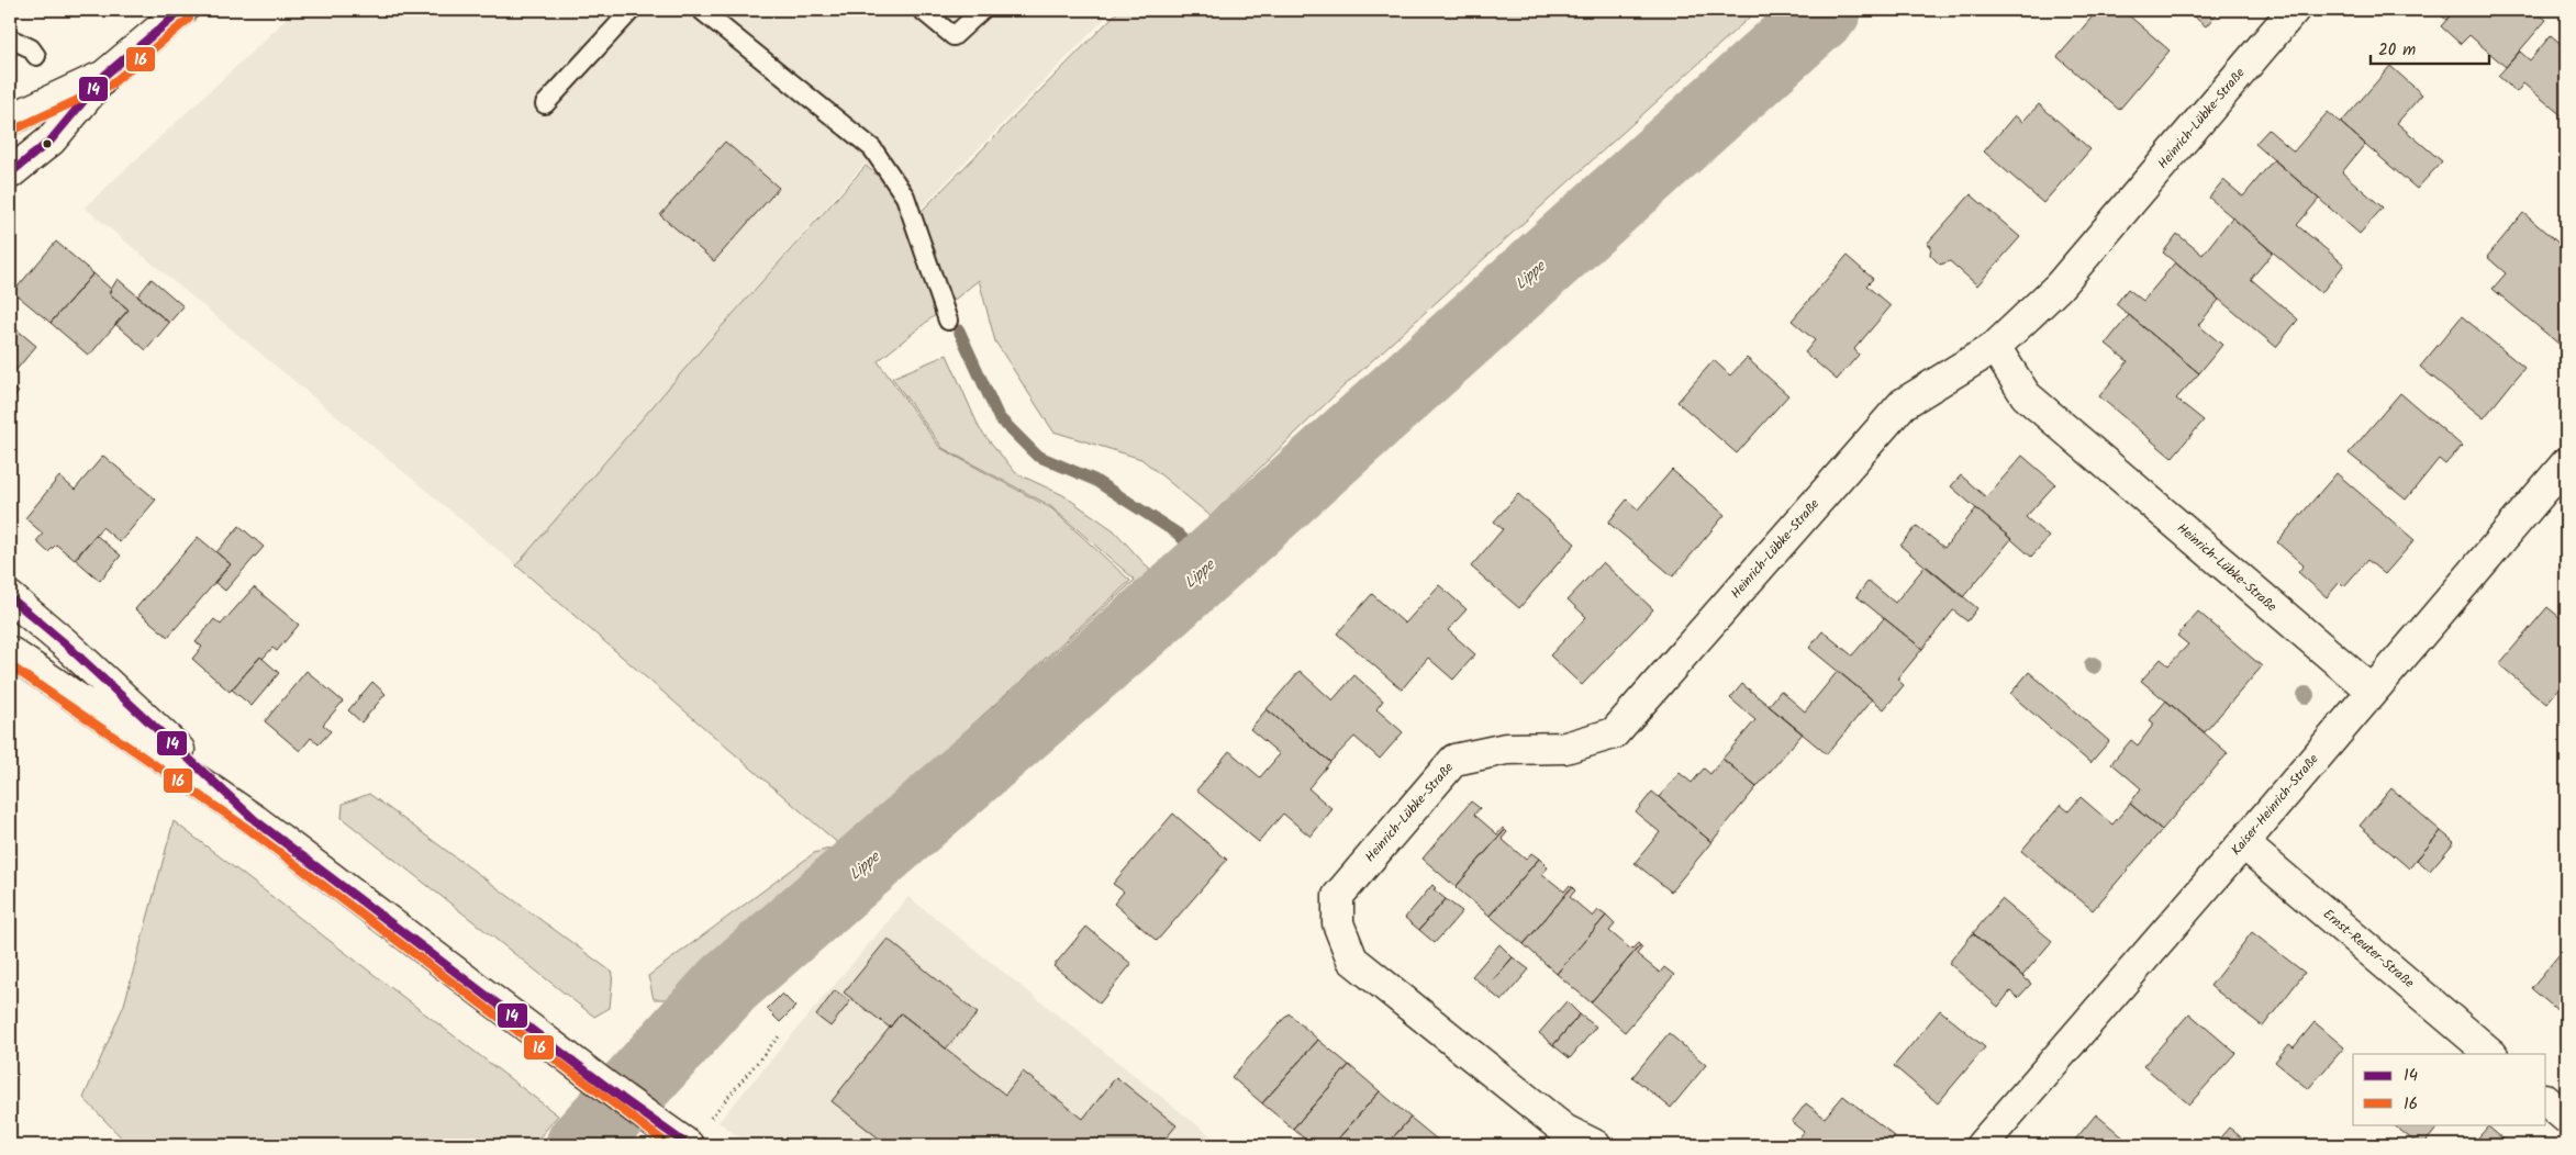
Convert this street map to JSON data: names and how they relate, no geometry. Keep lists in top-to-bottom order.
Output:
{
  "streets": {
    "street": ["Heinrich-Lübke-Straße", "Kaiser-Heinrich-Straße", "Ernst-Reuter-Straße"]
  },
  "crossings": [
    ["Heinrich-Lübke-Straße", "Kaiser-Heinrich-Straße"],
    ["Kaiser-Heinrich-Straße", "Ernst-Reuter-Straße"]
  ],
  "water": ["Lippe"],
  "lines": ["transit line 14", "transit line 16"],
  "legend": ["14", "16"],
  "scale_bar": "20 m"
}
